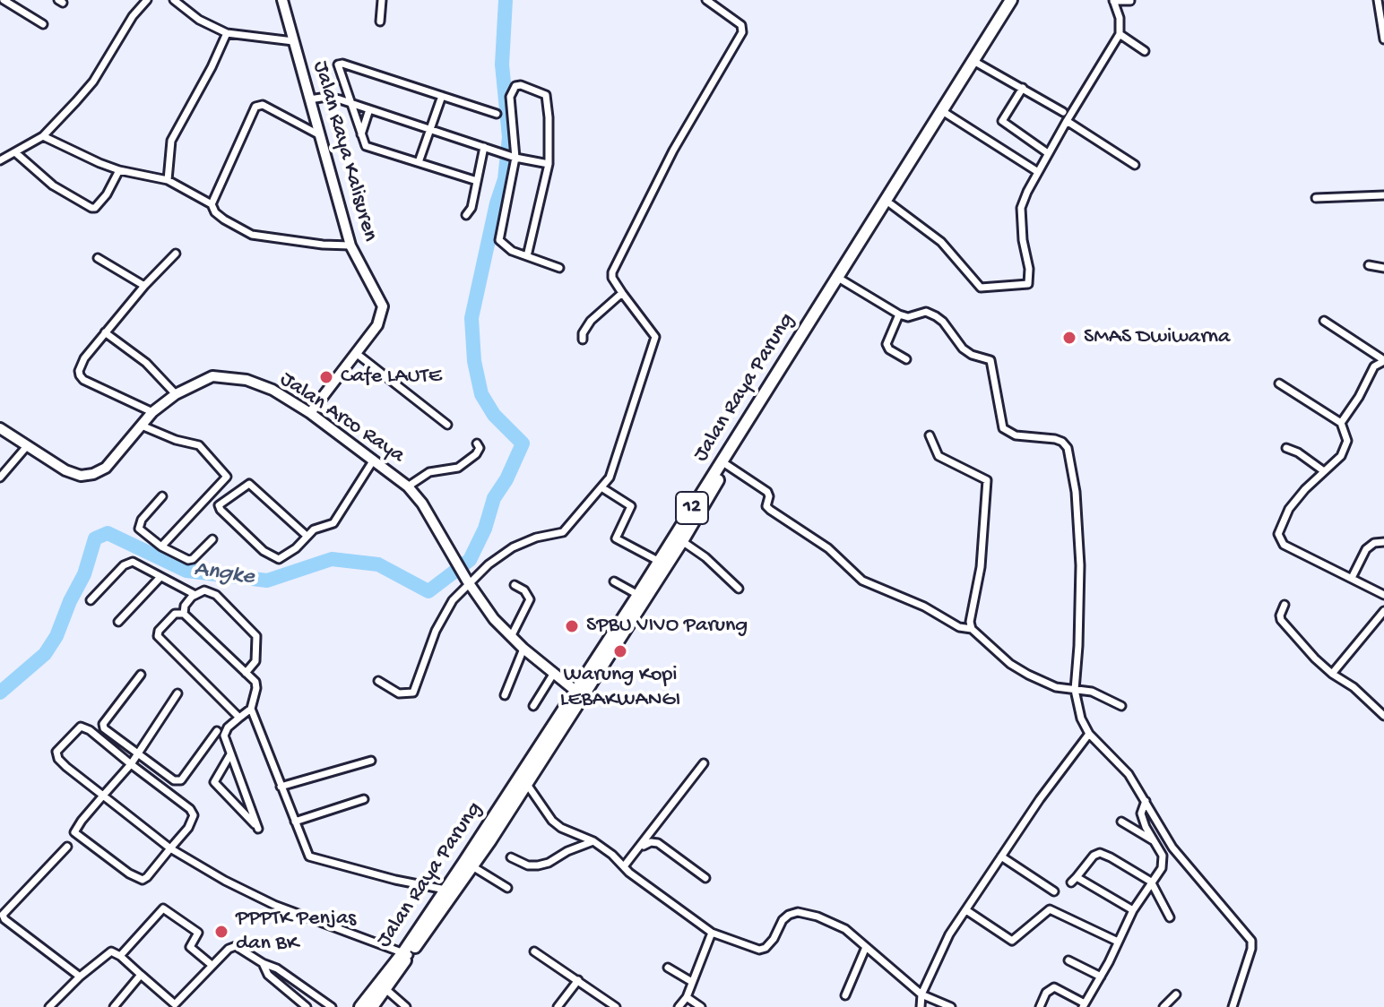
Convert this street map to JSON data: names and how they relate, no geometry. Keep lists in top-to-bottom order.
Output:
{
  "streets": {
    "highway": ["Jalan Raya Parung", "12"],
    "main road": ["Jalan Raya Kalisuren", "Jalan Arco Raya"]
  },
  "crossings": [
    ["Jalan Raya Kalisuren", "Jalan Arco Raya"]
  ],
  "water": ["Angke"],
  "places": [
    "SMAS Dwiwarna",
    "Cafe LAUTE",
    "SPBU VIVO Parung",
    "Warung Kopi LEBAKWANGI",
    "PPPTK Penjas dan BK"
  ]
}
